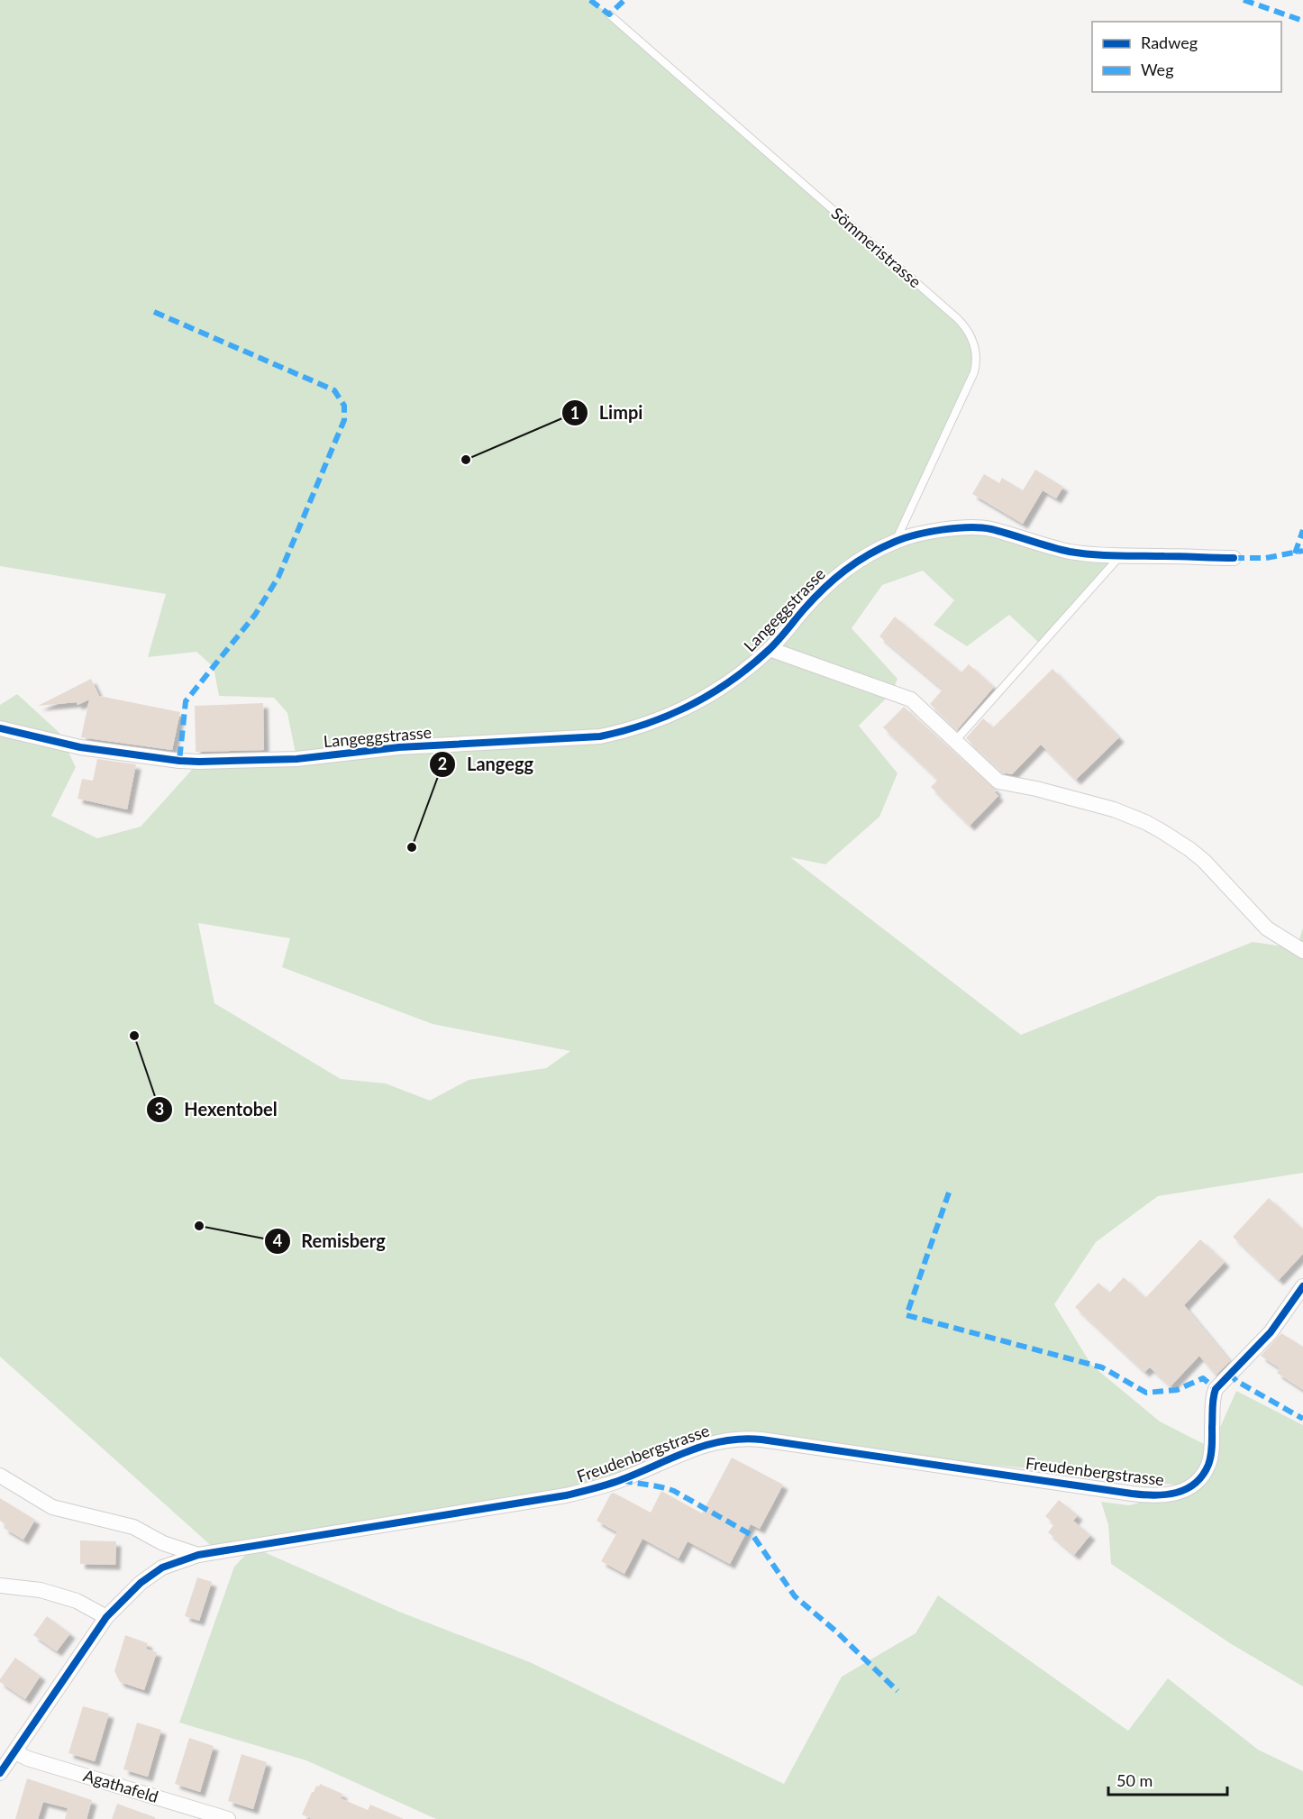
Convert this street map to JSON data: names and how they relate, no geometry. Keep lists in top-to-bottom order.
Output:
{
  "streets": {
    "street": ["Langeggstrasse", "Freudenbergstrasse", "Agathafeld"],
    "lane": ["Sömmeristrasse"]
  },
  "crossings": [
    ["Sömmeristrasse", "Langeggstrasse"],
    ["Freudenbergstrasse", "Agathafeld"]
  ],
  "places": [
    "Limpi",
    "Langegg",
    "Hexentobel",
    "Remisberg"
  ],
  "legend": ["Radweg", "Weg"],
  "scale_bar": "50 m"
}
